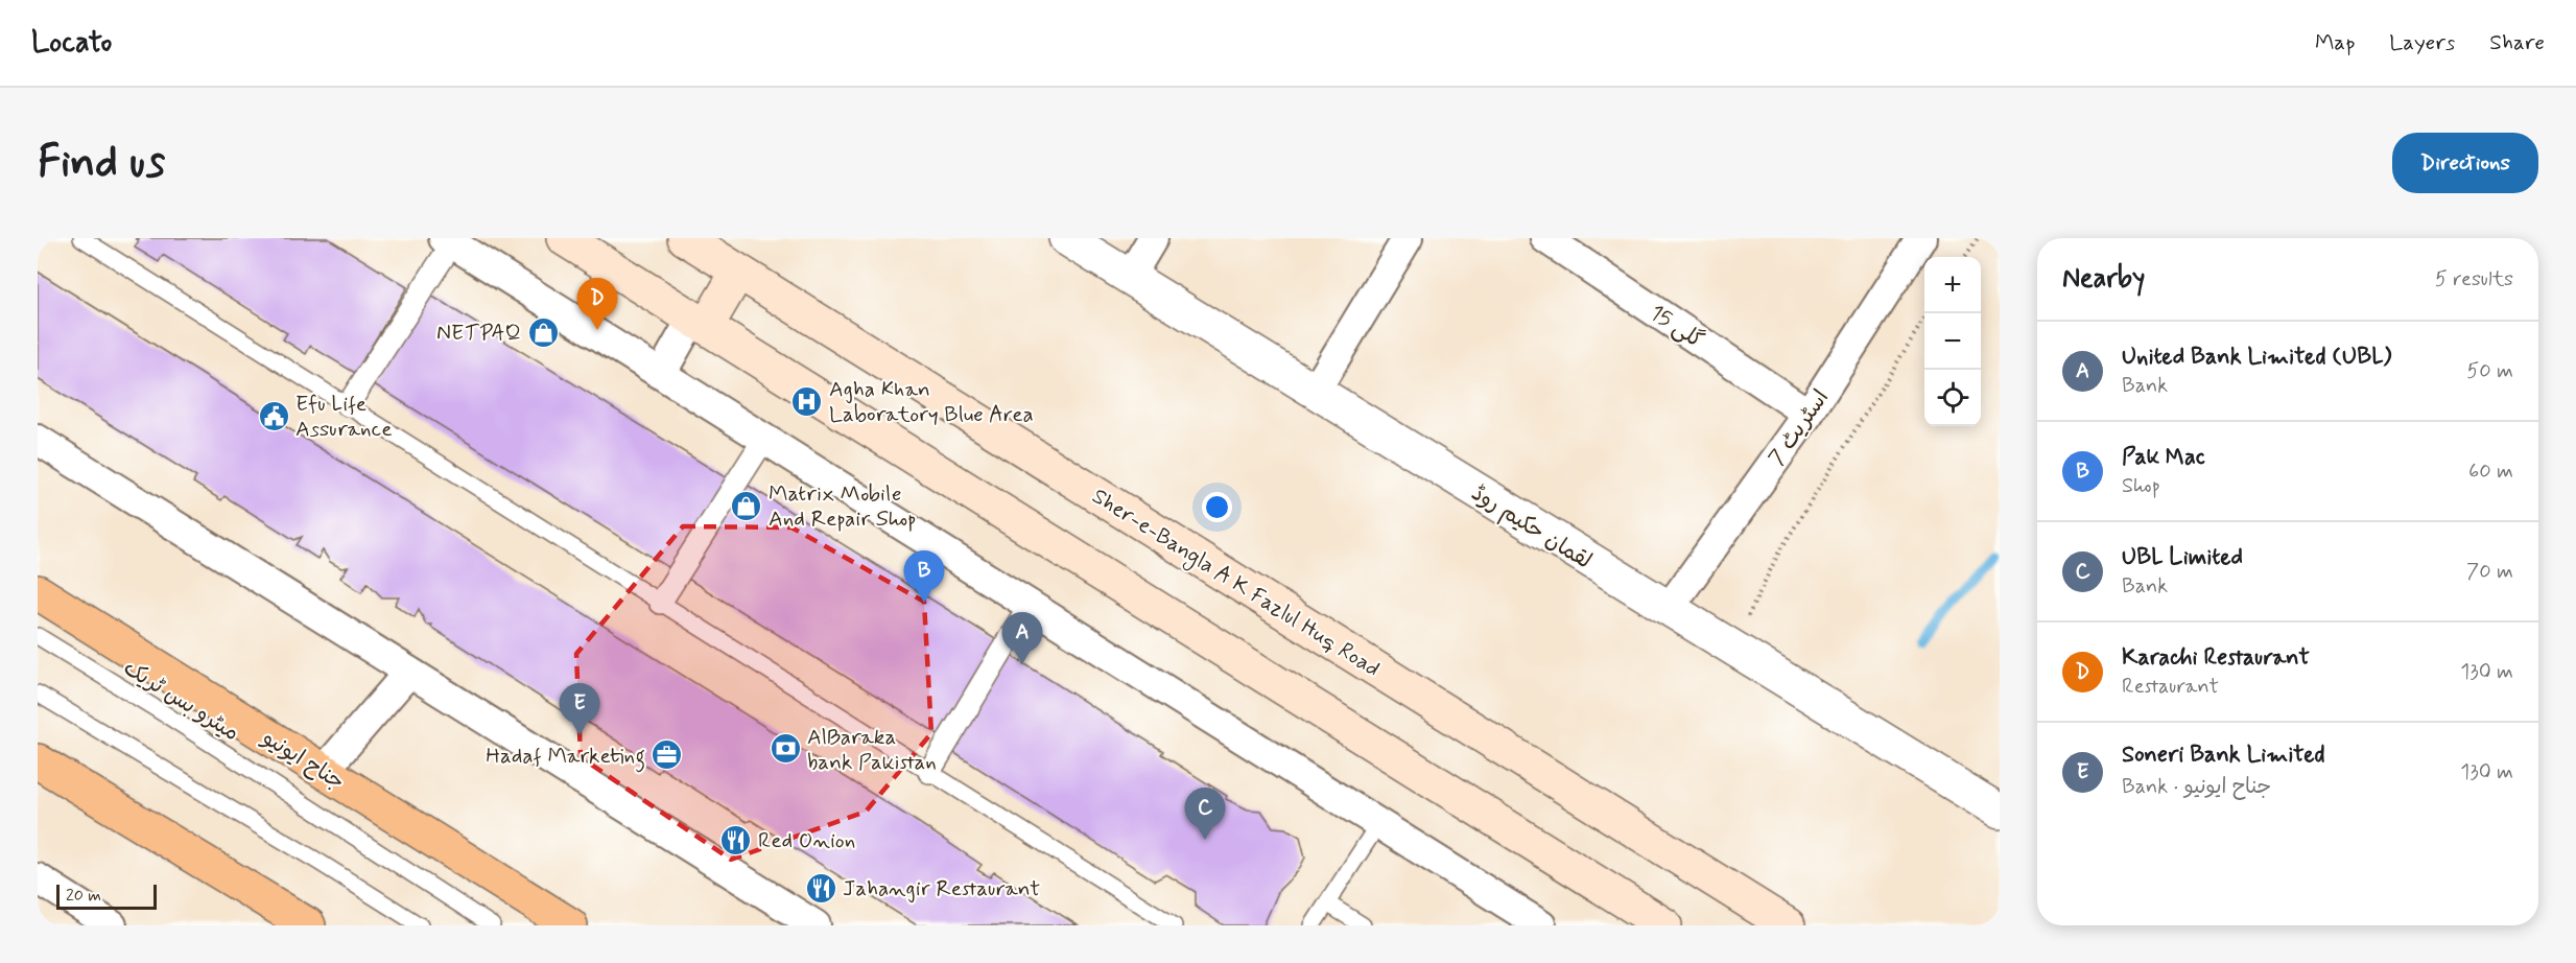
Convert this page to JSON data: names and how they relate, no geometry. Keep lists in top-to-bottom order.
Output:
{
  "streets": {
    "main road": ["Sher-e-Bangla A K Fazlul Huq Road", "جناح ایونیو"],
    "street": ["گلی 15", "اسٹریٹ 7", "لقمان حکیم روڈ"],
    "lane": ["میٹرو بس ٹریک"]
  },
  "crossings": [
    ["گلی 15", "اسٹریٹ 7"],
    ["اسٹریٹ 7", "لقمان حکیم روڈ"]
  ],
  "places": {
    "shop": ["NETPAQ", "Matrix Mobile And Repair Shop"],
    "hospital": ["Agha Khan Laboratory Blue Area"],
    "public building": ["Efu Life Assurance"],
    "bank": ["AlBaraka bank Pakistan"],
    "office": ["Hadaf Marketing"],
    "restaurant": ["Red Onion", "Jahangir Restaurant"]
  },
  "scale_bar": "20 m",
  "page": {
    "header": "Locato",
    "nav": ["Map", "Layers", "Share"],
    "buttons": "Directions",
    "title": "Find us",
    "heading": ["Nearby", "5 results"],
    "map_buttons": ["+", "−"],
    "pins": [
      "D",
      "B",
      "A",
      "E",
      "C"
    ],
    "list": [
      {
        "mark": "A",
        "name": "United Bank Limited (UBL)",
        "note": "Bank",
        "value": "50 m"
      },
      {
        "mark": "B",
        "name": "Pak Mac",
        "note": "Shop",
        "value": "60 m"
      },
      {
        "mark": "C",
        "name": "UBL Limited",
        "note": "Bank",
        "value": "70 m"
      },
      {
        "mark": "D",
        "name": "Karachi Restaurant",
        "note": "Restaurant",
        "value": "130 m"
      },
      {
        "mark": "E",
        "name": "Soneri Bank Limited",
        "note": "Bank · جناح ایونیو",
        "value": "130 m"
      }
    ],
    "scale": "20 m"
  }
}
